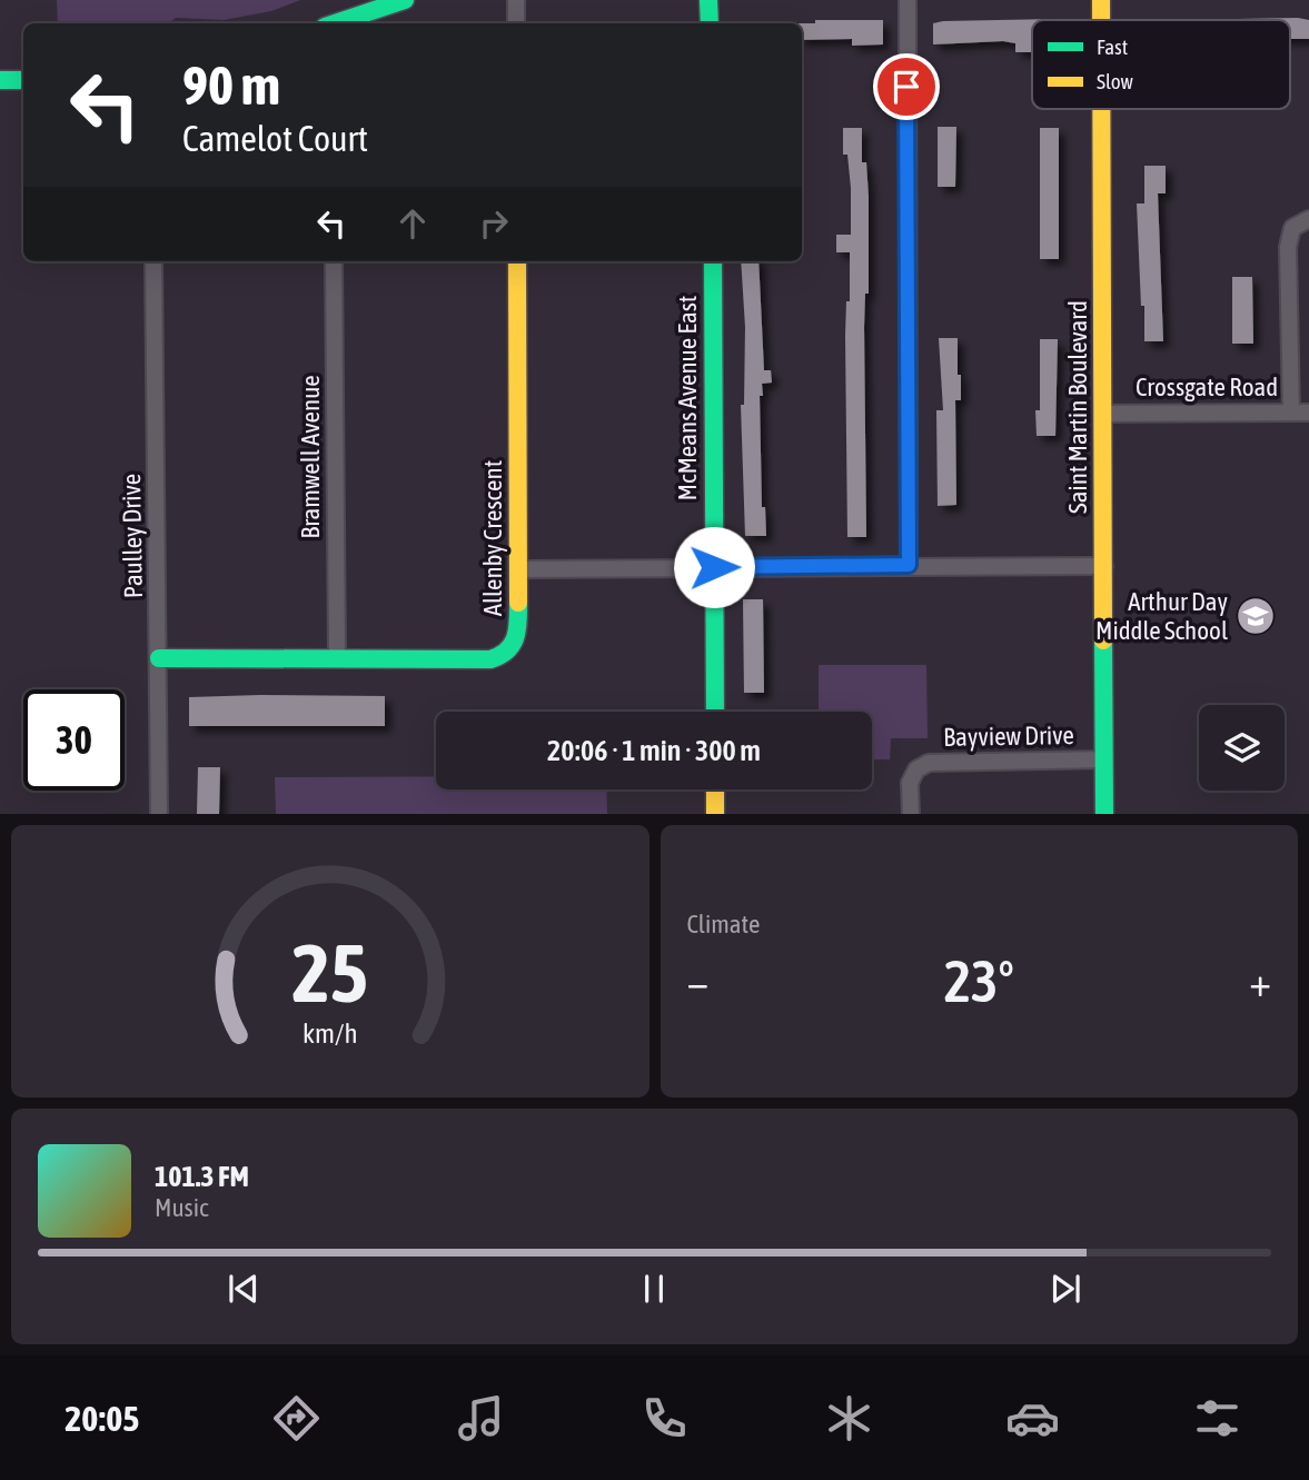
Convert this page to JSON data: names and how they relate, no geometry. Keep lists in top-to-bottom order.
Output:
{
  "streets": {
    "street": [
      "Crossgate Road",
      "McMeans Avenue East",
      "Saint Martin Boulevard",
      "Bramwell Avenue",
      "Paulley Drive",
      "Allenby Crescent",
      "Bayview Drive"
    ]
  },
  "crossings": [
    ["Crossgate Road", "Saint Martin Boulevard"],
    ["Saint Martin Boulevard", "Bayview Drive"],
    ["Bramwell Avenue", "Allenby Crescent"],
    ["Paulley Drive", "Allenby Crescent"]
  ],
  "places": {
    "school or university": ["Arthur Day Middle School"]
  },
  "legend": ["Fast", "Slow"],
  "page": {
    "turn": ["90 m", "Camelot Court"],
    "limit": "30",
    "trip": "20:06 · 1 min · 300 m",
    "tile": "Climate",
    "heat": ["−", "23°", "+"],
    "song": ["101.3 FM", "Music"],
    "tabs": "20:05",
    "gauge": ["25", "km/h"]
  }
}
